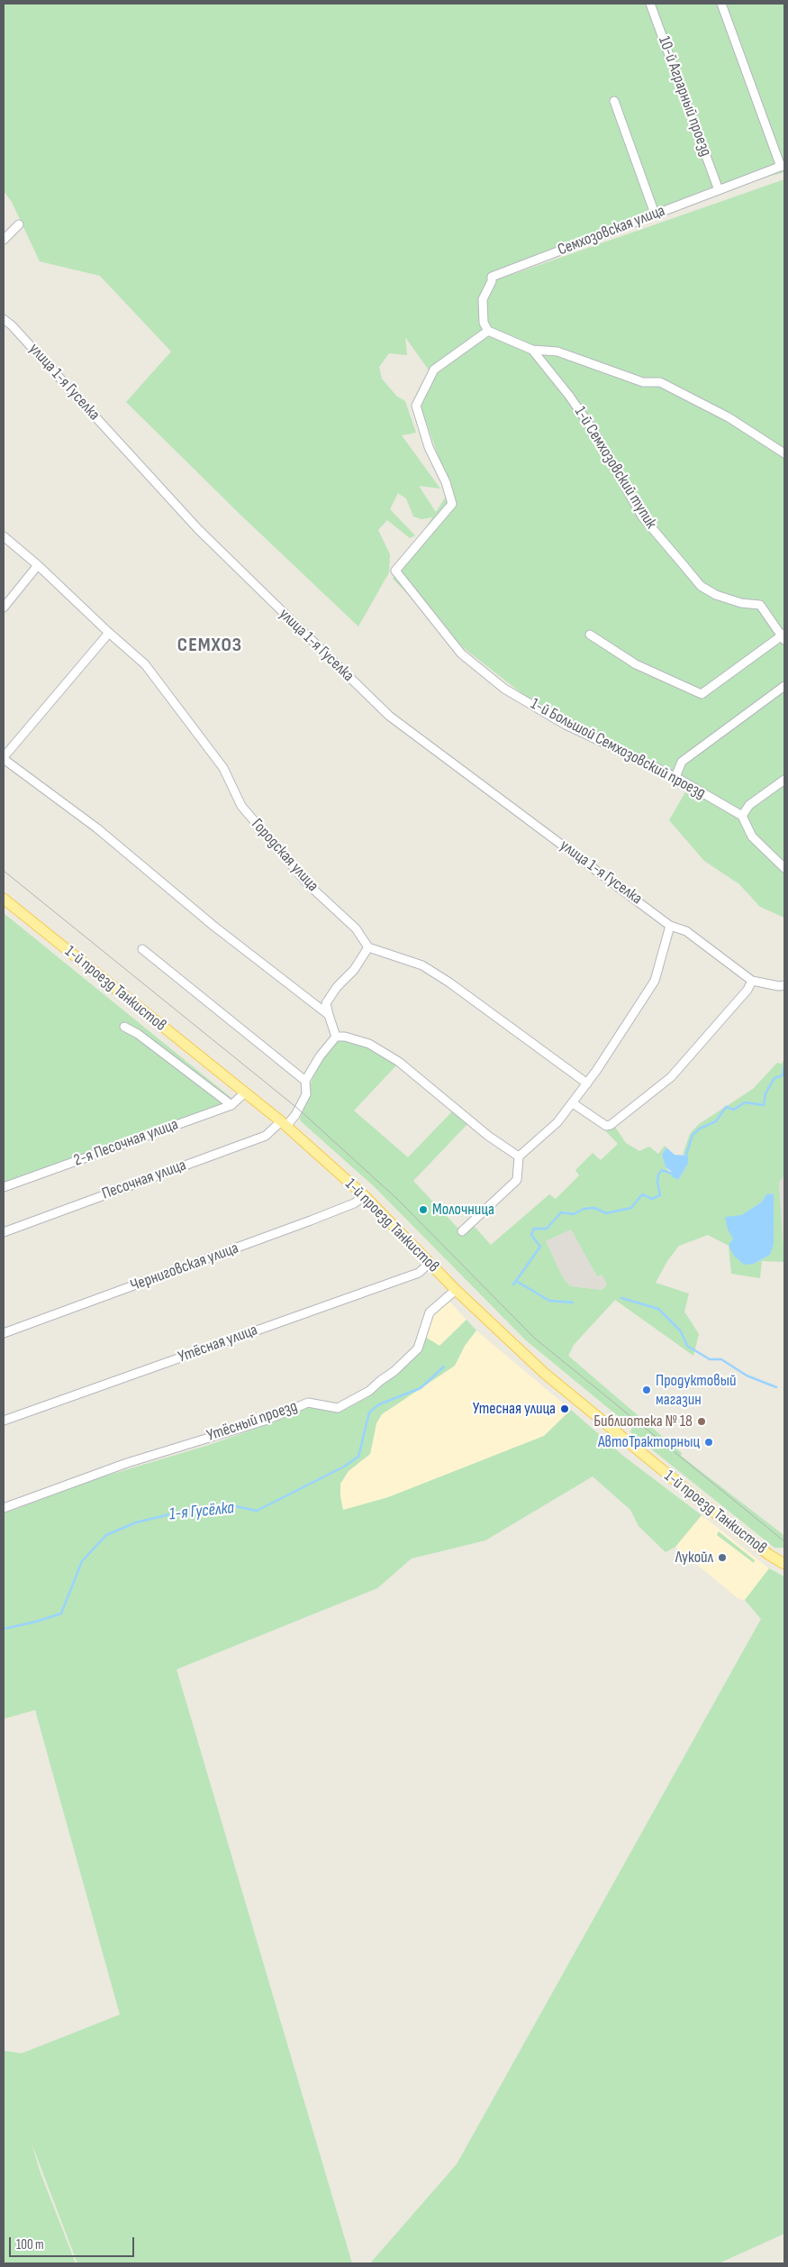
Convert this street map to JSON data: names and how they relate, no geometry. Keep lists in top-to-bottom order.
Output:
{
  "streets": {
    "main road": ["1-й проезд Танкистов"],
    "street": [
      "10-й Аграрный проезд",
      "Семхозовская улица",
      "улица 1-я Гуселка",
      "1-й Семхозовский тупик",
      "1-й Большой Семхозовский проезд",
      "Городская улица",
      "2-я Песочная улица",
      "Песочная улица",
      "Черниговская улица",
      "Утёсная улица",
      "Утёсный проезд"
    ]
  },
  "crossings": [
    ["10-й Аграрный проезд", "Семхозовская улица"],
    ["Семхозовская улица", "1-й Большой Семхозовский проезд"],
    ["1-й проезд Танкистов", "2-я Песочная улица"],
    ["1-й проезд Танкистов", "Песочная улица"],
    ["1-й проезд Танкистов", "Черниговская улица"],
    ["1-й проезд Танкистов", "Утёсная улица"],
    ["1-й проезд Танкистов", "Утёсный проезд"]
  ],
  "districts": ["СЕМХОЗ"],
  "water": ["1-я Гусёлка"],
  "places": [
    "Молочница",
    "Продуктовый магазин",
    "Утесная улица",
    "Библиотека № 18",
    "АвтоТракторныц",
    "Лукойл"
  ],
  "scale_bar": "100 m"
}
